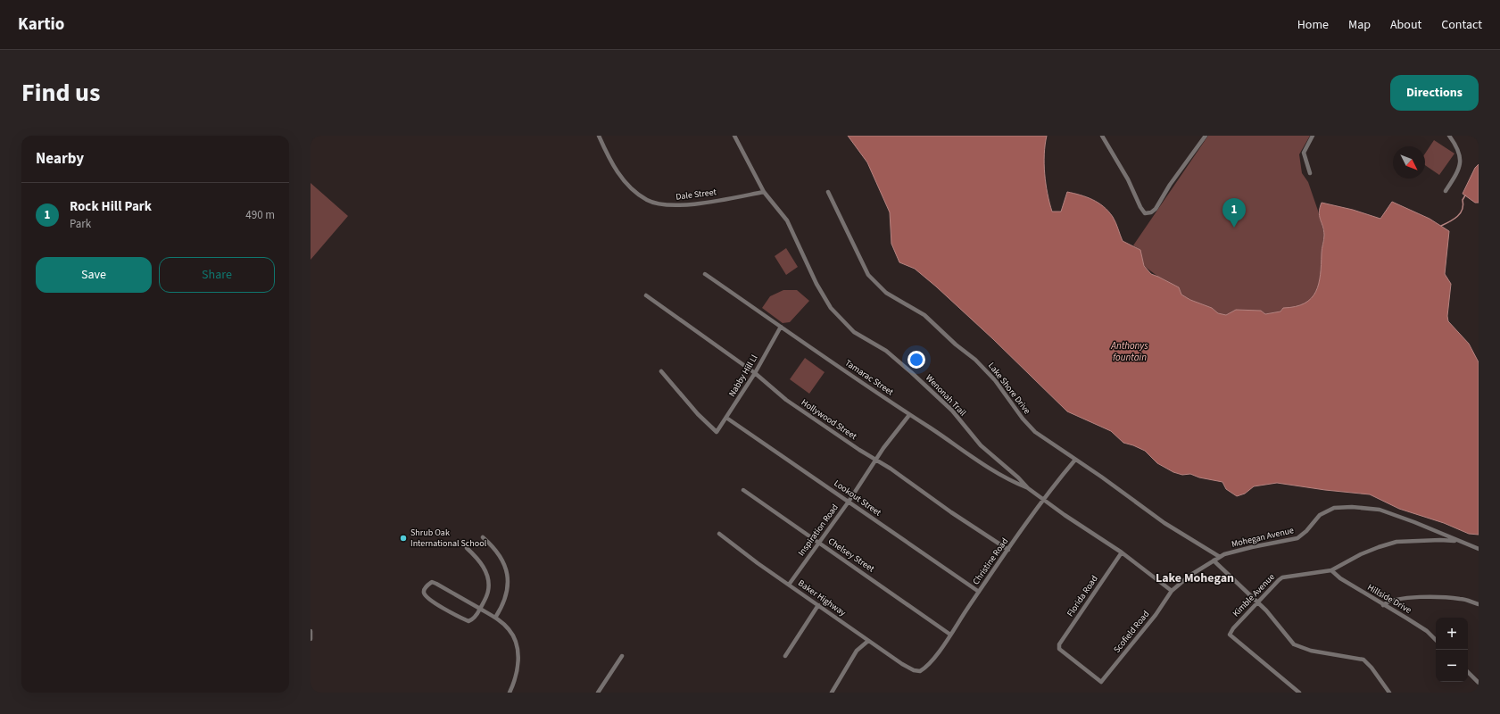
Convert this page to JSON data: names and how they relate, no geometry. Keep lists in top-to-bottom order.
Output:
{
  "streets": {
    "street": [
      "Dale Street",
      "Nabby Hill Ll",
      "Tamarac Street",
      "Lake Shore Drive",
      "Wenonah Trail",
      "Hollywood Street",
      "Lookout Street",
      "Inspiration Road",
      "Mohegan Avenue",
      "Chelsey Street",
      "Christine Road",
      "Kimble Avenue",
      "Florida Road",
      "Baker Highway",
      "Hillside Drive",
      "Scofield Road"
    ]
  },
  "crossings": [
    ["Dale Street", "Wenonah Trail"],
    ["Nabby Hill Ll", "Tamarac Street"],
    ["Nabby Hill Ll", "Hollywood Street"],
    ["Nabby Hill Ll", "Lookout Street"],
    ["Tamarac Street", "Wenonah Trail"],
    ["Tamarac Street", "Inspiration Road"],
    ["Lake Shore Drive", "Mohegan Avenue"],
    ["Lake Shore Drive", "Christine Road"],
    ["Wenonah Trail", "Mohegan Avenue"],
    ["Wenonah Trail", "Christine Road"],
    ["Wenonah Trail", "Florida Road"],
    ["Wenonah Trail", "Scofield Road"],
    ["Hollywood Street", "Inspiration Road"],
    ["Hollywood Street", "Christine Road"],
    ["Lookout Street", "Inspiration Road"],
    ["Lookout Street", "Christine Road"],
    ["Inspiration Road", "Chelsey Street"],
    ["Inspiration Road", "Baker Highway"],
    ["Mohegan Avenue", "Kimble Avenue"],
    ["Mohegan Avenue", "Scofield Road"],
    ["Chelsey Street", "Christine Road"],
    ["Christine Road", "Baker Highway"],
    ["Kimble Avenue", "Hillside Drive"],
    ["Florida Road", "Scofield Road"]
  ],
  "districts": ["Lake Mohegan"],
  "water": ["Anthonys fountain"],
  "places": ["Shrub Oak International School"],
  "north": "bottom right",
  "page": {
    "header": "Kartio",
    "nav": [
      "Home",
      "Map",
      "About",
      "Contact"
    ],
    "title": "Find us",
    "buttons": [
      "Directions",
      ["Save", "Share"]
    ],
    "heading": "Nearby",
    "list": [
      {
        "mark": "1",
        "name": "Rock Hill Park",
        "note": "Park",
        "value": "490 m"
      }
    ],
    "pins": "1",
    "map_buttons": ["+", "−"]
  }
}
